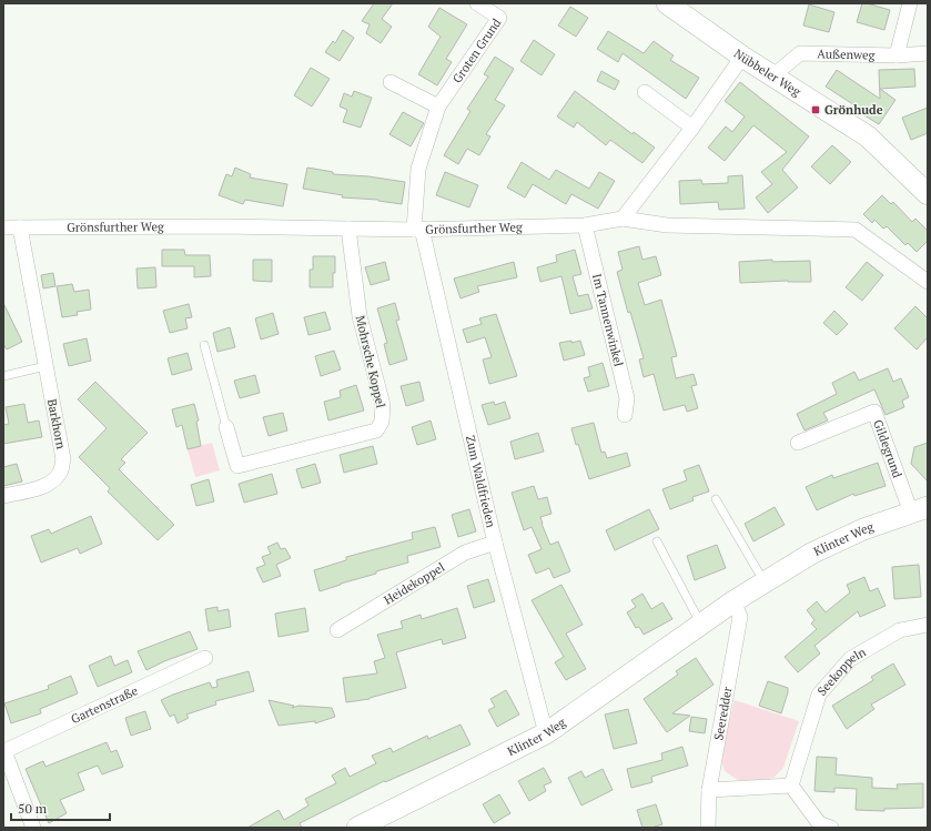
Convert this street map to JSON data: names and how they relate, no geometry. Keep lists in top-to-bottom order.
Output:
{
  "streets": {
    "street": [
      "Groten Grund",
      "Außenweg",
      "Nübbeler Weg",
      "Grönsfurther Weg",
      "Im Tannenwinkel",
      "Mohrsche Koppel",
      "Barkhorn",
      "Gildegrund",
      "Zum Waldfrieden",
      "Klinter Weg",
      "Heidekoppel",
      "Seekoppeln",
      "Gartenstraße",
      "Seeredder"
    ]
  },
  "crossings": [
    ["Groten Grund", "Grönsfurther Weg"],
    ["Groten Grund", "Zum Waldfrieden"],
    ["Außenweg", "Nübbeler Weg"],
    ["Grönsfurther Weg", "Im Tannenwinkel"],
    ["Grönsfurther Weg", "Mohrsche Koppel"],
    ["Grönsfurther Weg", "Barkhorn"],
    ["Grönsfurther Weg", "Zum Waldfrieden"],
    ["Gildegrund", "Klinter Weg"],
    ["Zum Waldfrieden", "Klinter Weg"],
    ["Zum Waldfrieden", "Heidekoppel"],
    ["Klinter Weg", "Seeredder"]
  ],
  "places": {
    "transit": ["Grönhude"]
  },
  "scale_bar": "50 m"
}
